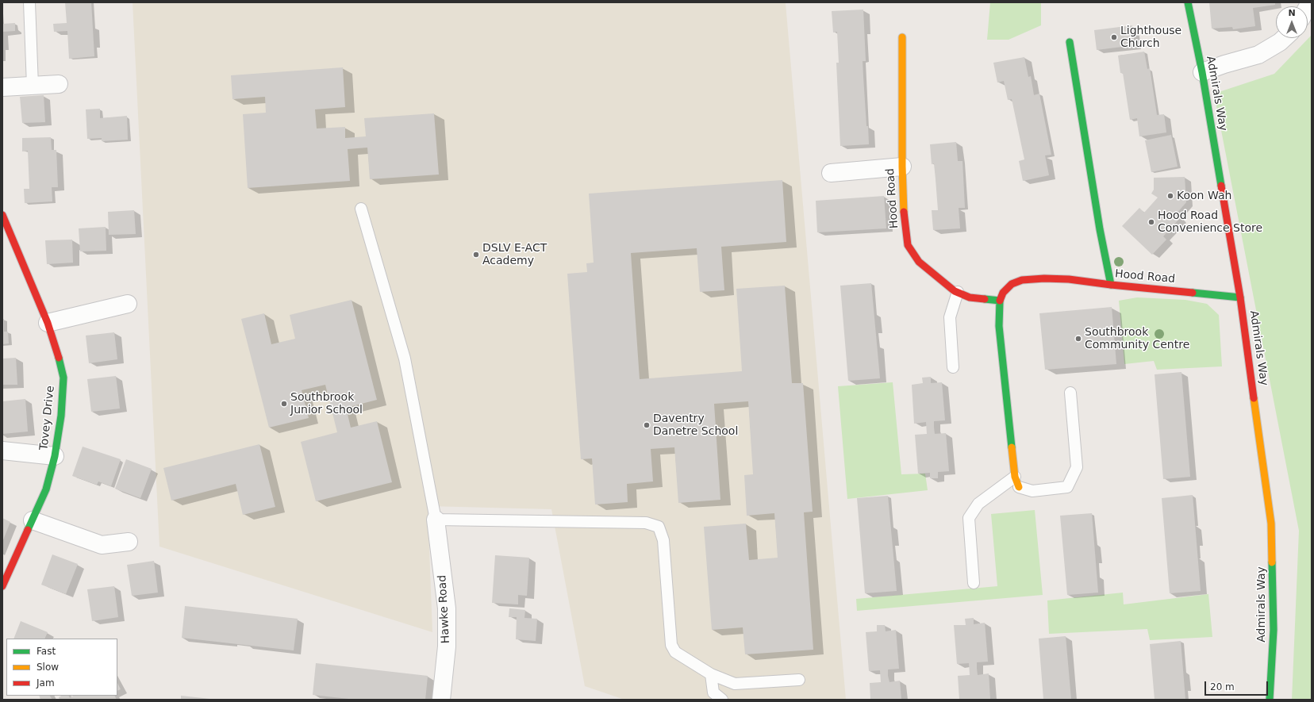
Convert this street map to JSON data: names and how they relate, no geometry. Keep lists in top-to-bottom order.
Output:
{
  "streets": {
    "street": [
      "Admirals Way",
      "Hood Road",
      "Tovey Drive",
      "Hawke Road"
    ]
  },
  "crossings": [
    ["Admirals Way", "Hood Road"]
  ],
  "places": [
    "Lighthouse Church",
    "Koon Wah",
    "Hood Road Convenience Store",
    "DSLV E-ACT Academy",
    "Southbrook Community Centre",
    "Southbrook Junior School",
    "Daventry Danetre School"
  ],
  "legend": ["Fast", "Slow", "Jam"],
  "scale_bar": "20 m",
  "north": "top"
}
